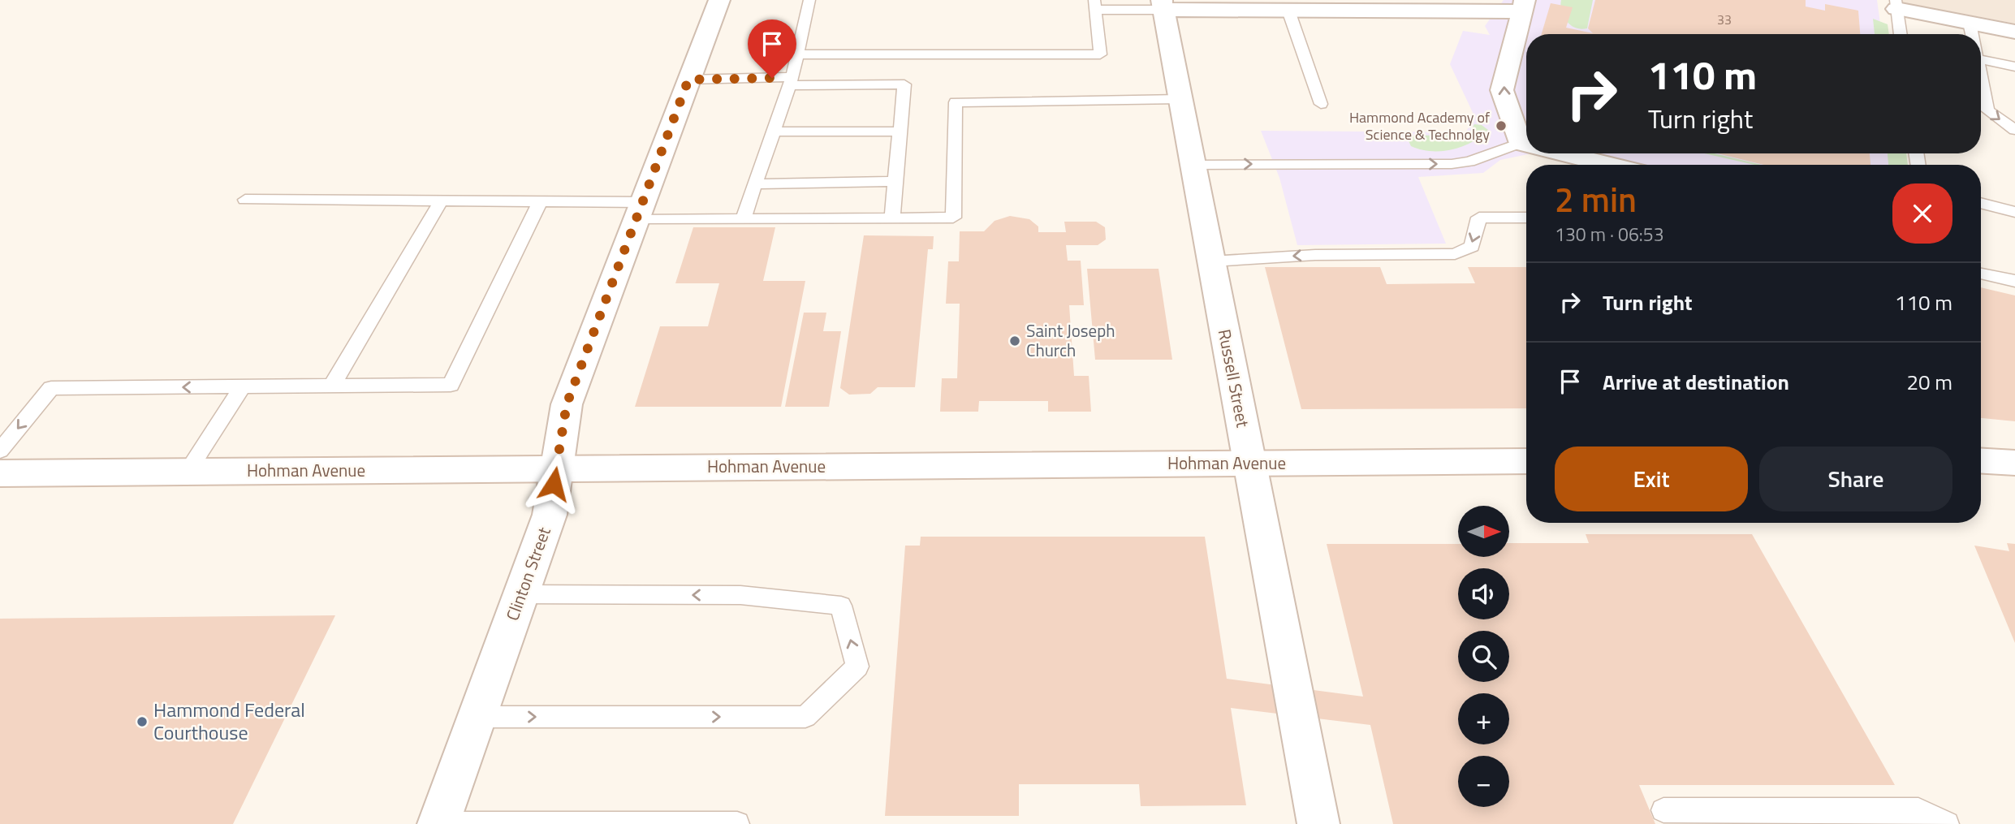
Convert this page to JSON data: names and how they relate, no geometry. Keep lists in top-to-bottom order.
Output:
{
  "streets": {
    "street": ["Russell Street", "Hohman Avenue", "Clinton Street"]
  },
  "crossings": [
    ["Russell Street", "Hohman Avenue"],
    ["Hohman Avenue", "Clinton Street"]
  ],
  "places": ["Hammond Academy of Science & Technolgy", "Saint Joseph Church", "Hammond Federal Courthouse"],
  "house_numbers": ["33"],
  "north": "right",
  "page": {
    "turn": ["110 m", "Turn right"],
    "heading": ["2 min", "130 m · 06:53"],
    "list": [
      {
        "name": "Turn right",
        "value": "110 m"
      },
      {
        "name": "Arrive at destination",
        "value": "20 m"
      }
    ],
    "buttons": ["Exit", "Share"],
    "map_buttons": ["+", "−"]
  }
}
